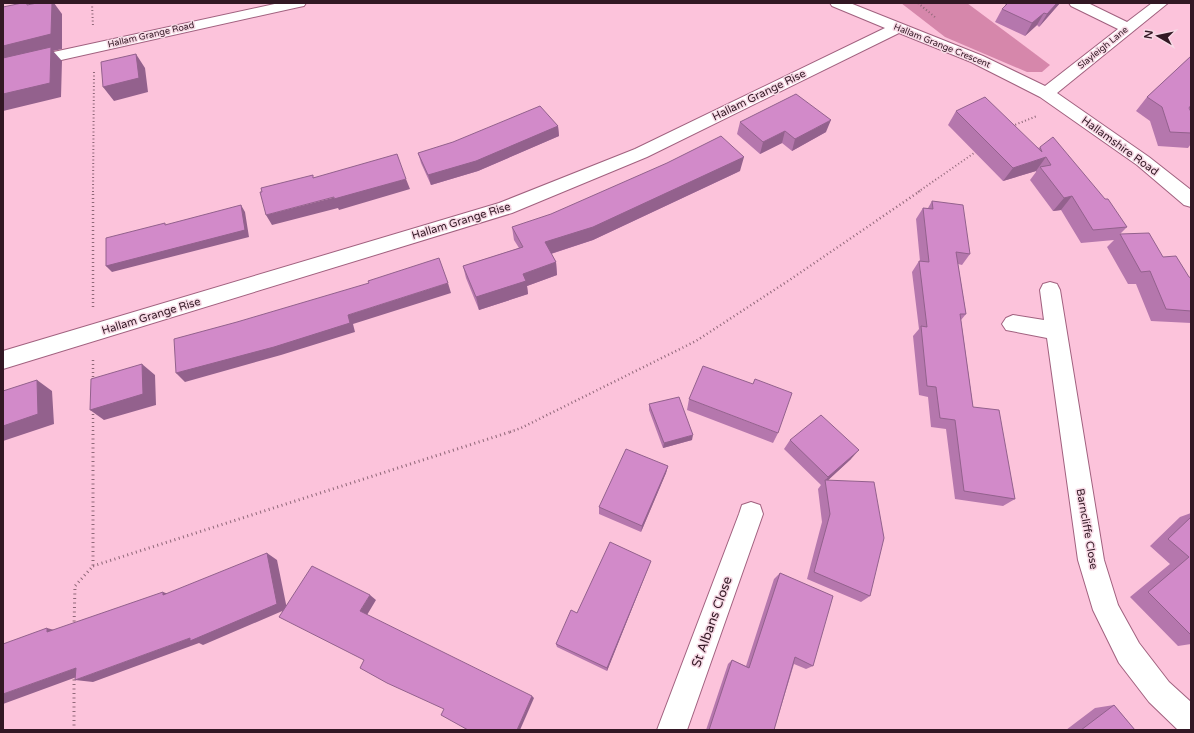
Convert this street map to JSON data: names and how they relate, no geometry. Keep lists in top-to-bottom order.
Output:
{
  "streets": {
    "street": [
      "Hallam Grange Road",
      "Hallam Grange Crescent",
      "Slayleigh Lane",
      "Hallam Grange Rise",
      "Hallamshire Road",
      "Barncliffe Close",
      "St Albans Close"
    ]
  },
  "crossings": [
    ["Hallam Grange Crescent", "Slayleigh Lane"],
    ["Hallam Grange Crescent", "Hallam Grange Rise"],
    ["Hallam Grange Crescent", "Hallamshire Road"],
    ["Slayleigh Lane", "Hallamshire Road"]
  ],
  "north": "left"
}
